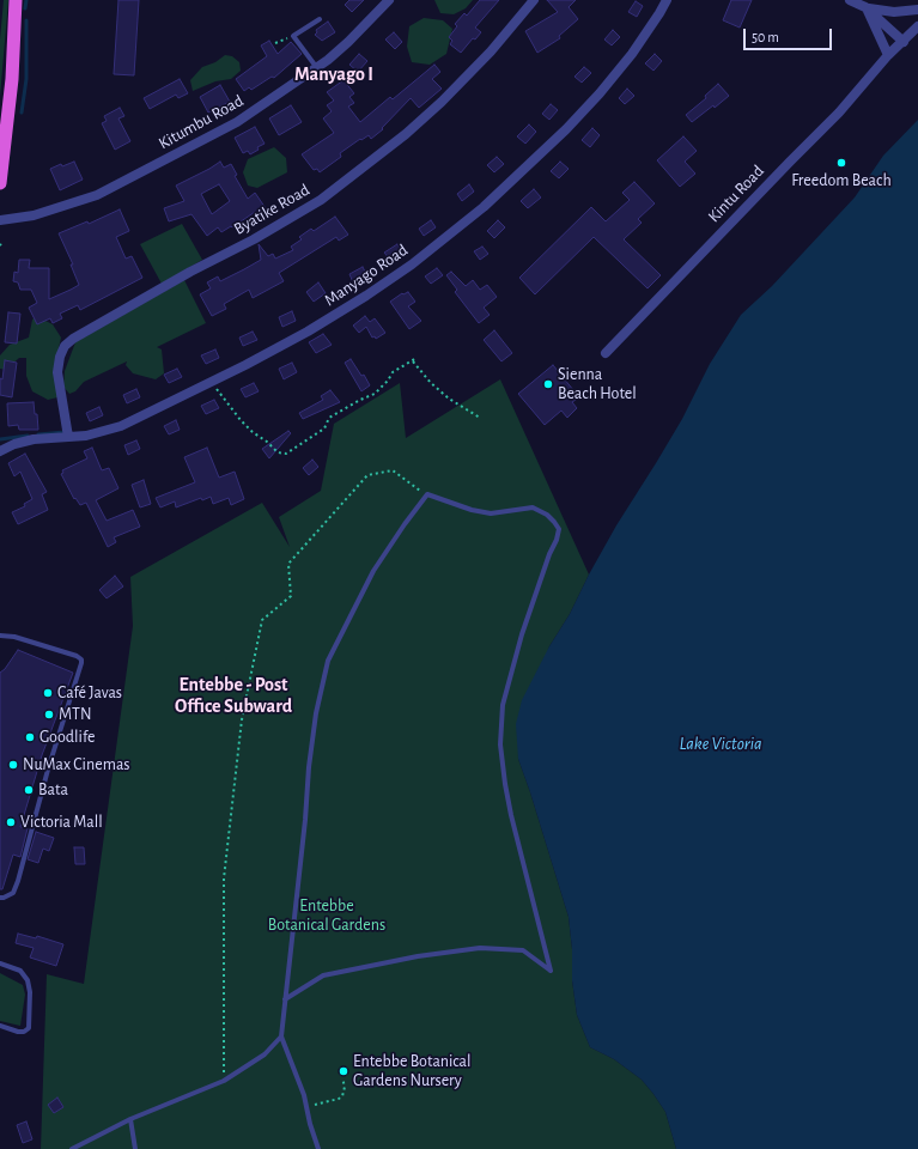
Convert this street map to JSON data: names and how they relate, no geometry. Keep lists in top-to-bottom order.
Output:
{
  "streets": {
    "street": [
      "Kitumbu Road",
      "Kintu Road",
      "Byatike Road",
      "Manyago Road"
    ]
  },
  "crossings": [
    ["Byatike Road", "Manyago Road"]
  ],
  "districts": ["Manyago I", "Entebbe - Post Office Subward"],
  "water": ["Lake Victoria"],
  "parks": ["Entebbe Botanical Gardens"],
  "places": [
    "Freedom Beach",
    "Sienna Beach Hotel",
    "Café Javas",
    "MTN",
    "Goodlife",
    "NuMax Cinemas",
    "Bata",
    "Victoria Mall",
    "Entebbe Botanical Gardens Nursery"
  ],
  "scale_bar": "50 m"
}
